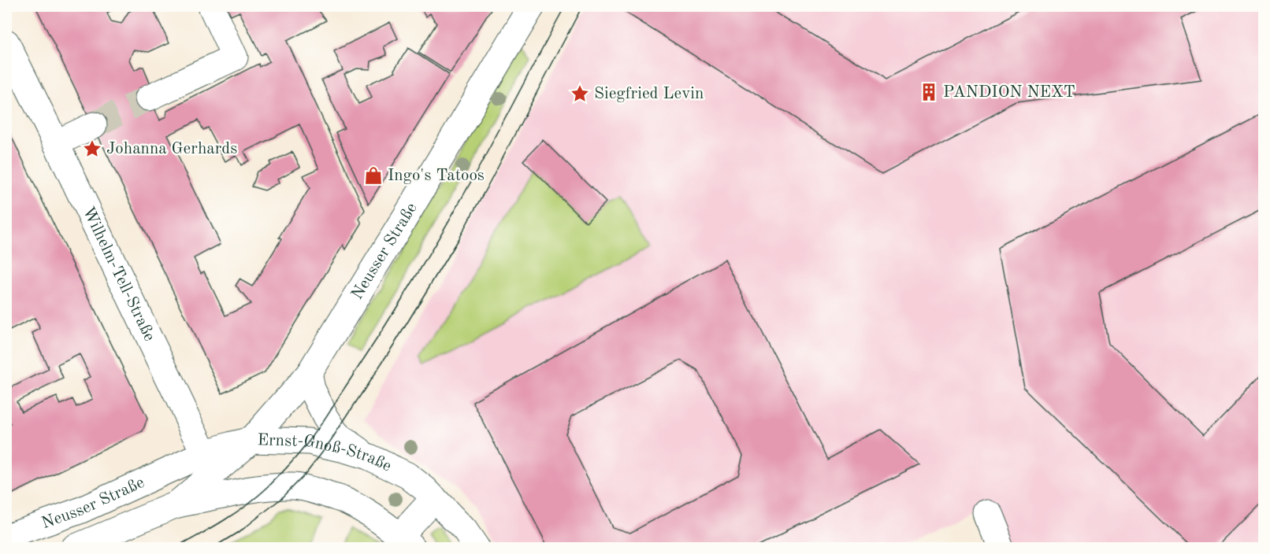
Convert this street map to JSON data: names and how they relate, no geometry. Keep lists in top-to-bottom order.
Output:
{
  "streets": {
    "street": ["Neusser Straße", "Wilhelm-Tell-Straße", "Ernst-Gnoß-Straße"]
  },
  "crossings": [
    ["Neusser Straße", "Wilhelm-Tell-Straße"],
    ["Neusser Straße", "Ernst-Gnoß-Straße"],
    ["Wilhelm-Tell-Straße", "Ernst-Gnoß-Straße"]
  ],
  "places": {
    "building": ["PANDION NEXT"],
    "place": ["Siegfried Levin", "Johanna Gerhards"],
    "shop": ["Ingo's Tatoos"]
  }
}
